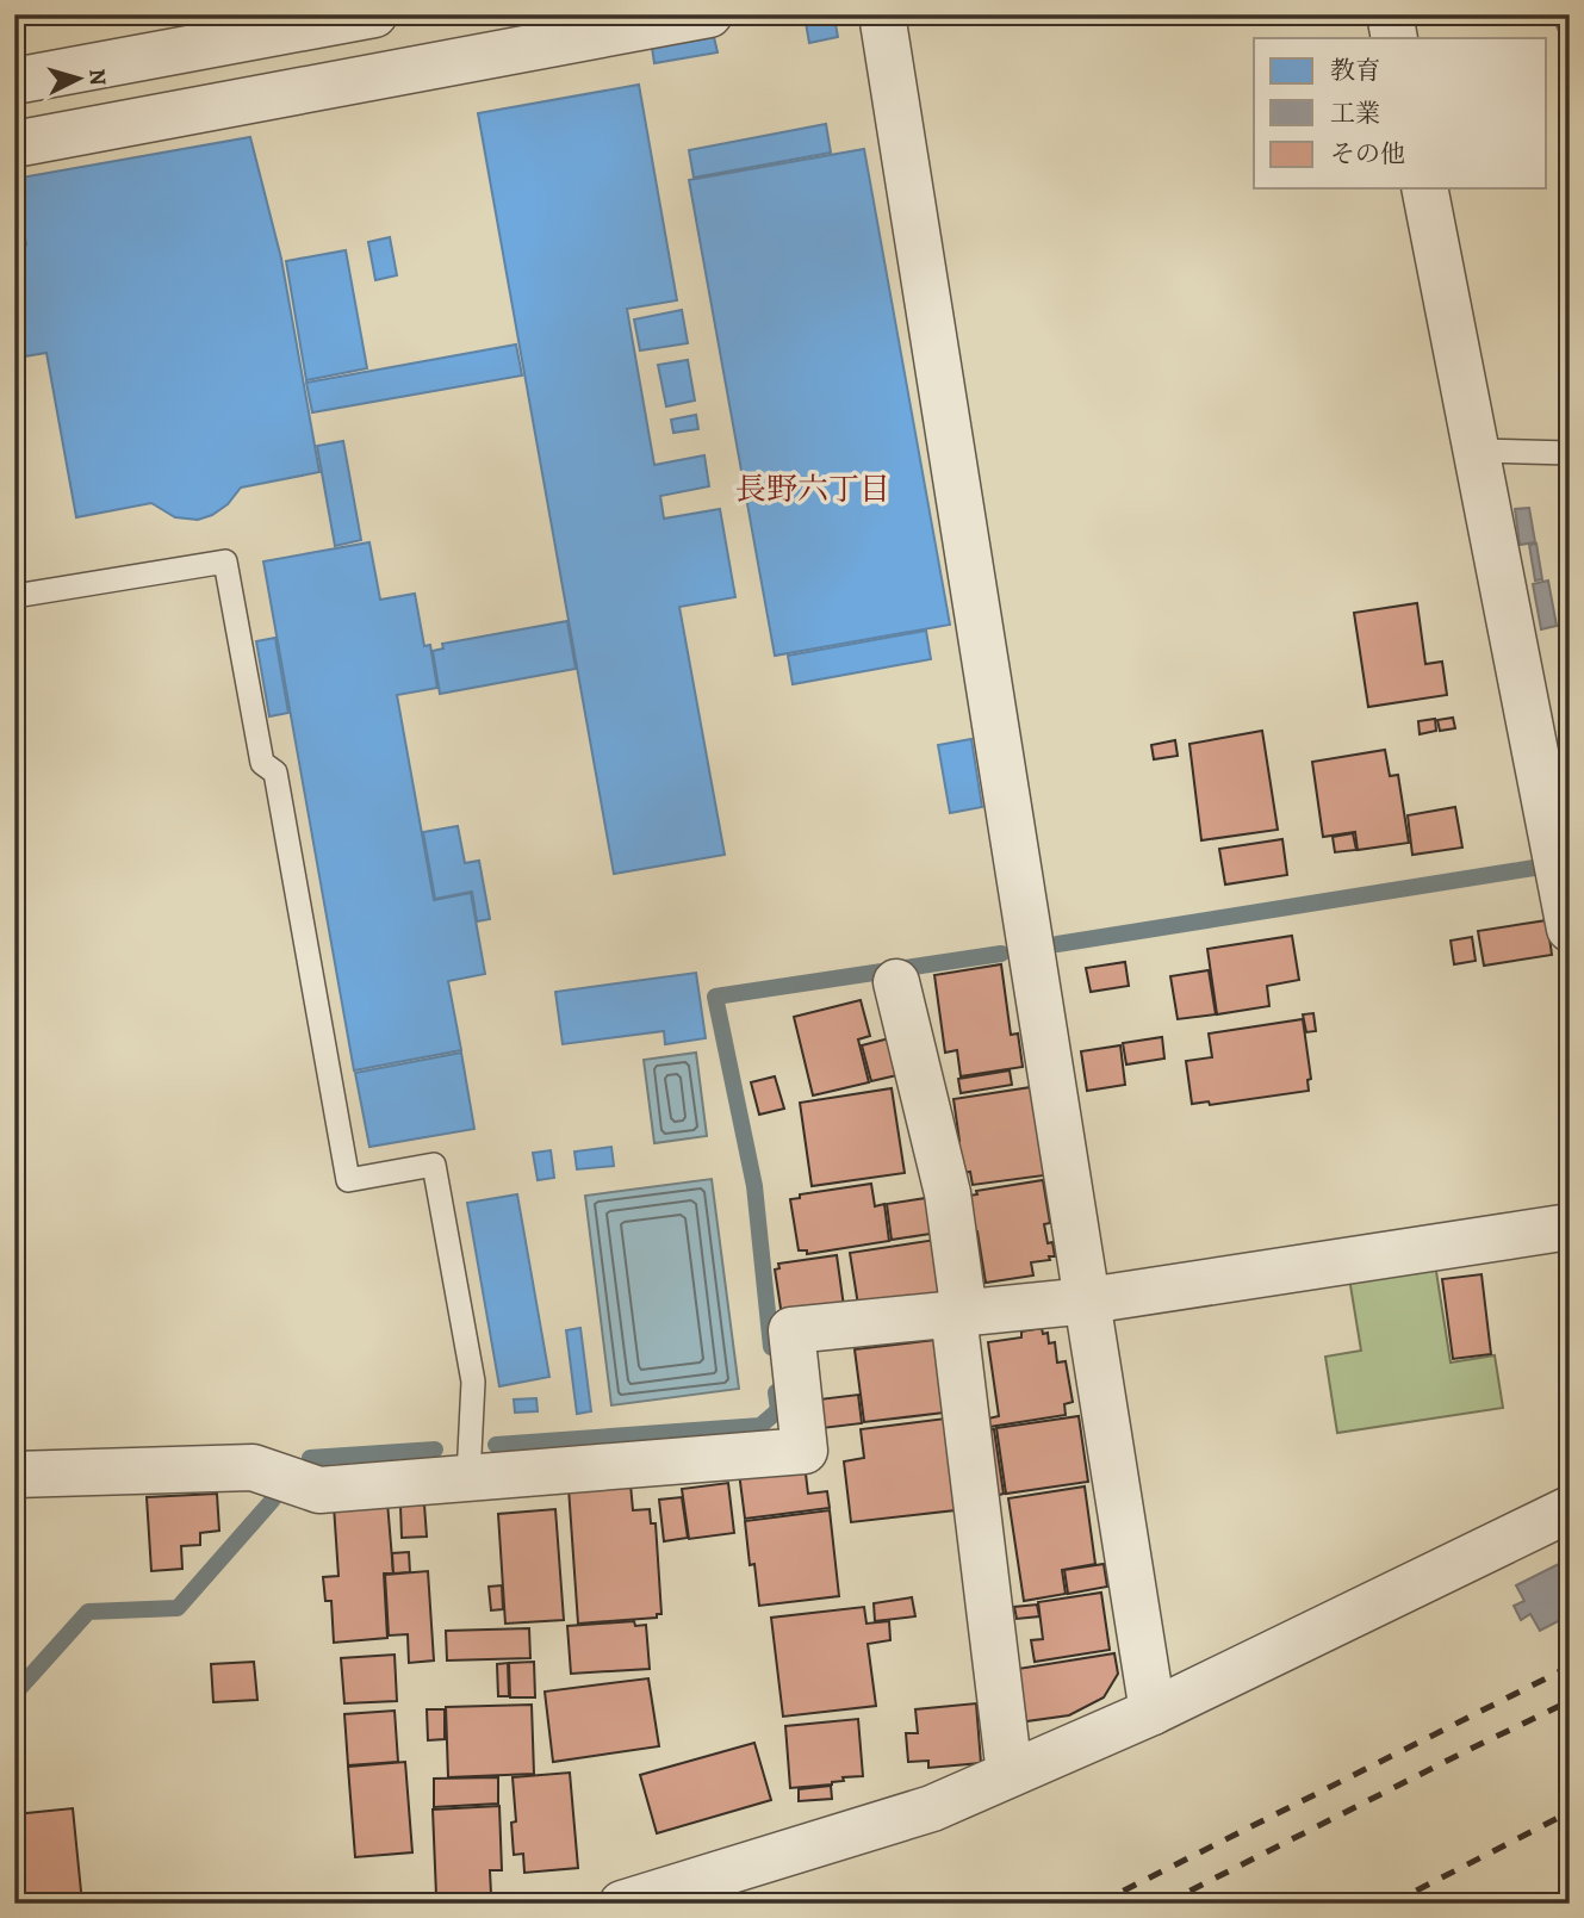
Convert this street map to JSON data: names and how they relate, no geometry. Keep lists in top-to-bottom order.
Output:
{
  "districts": ["長野六丁目"],
  "legend": ["教育", "工業", "その他"],
  "north": "right"
}
